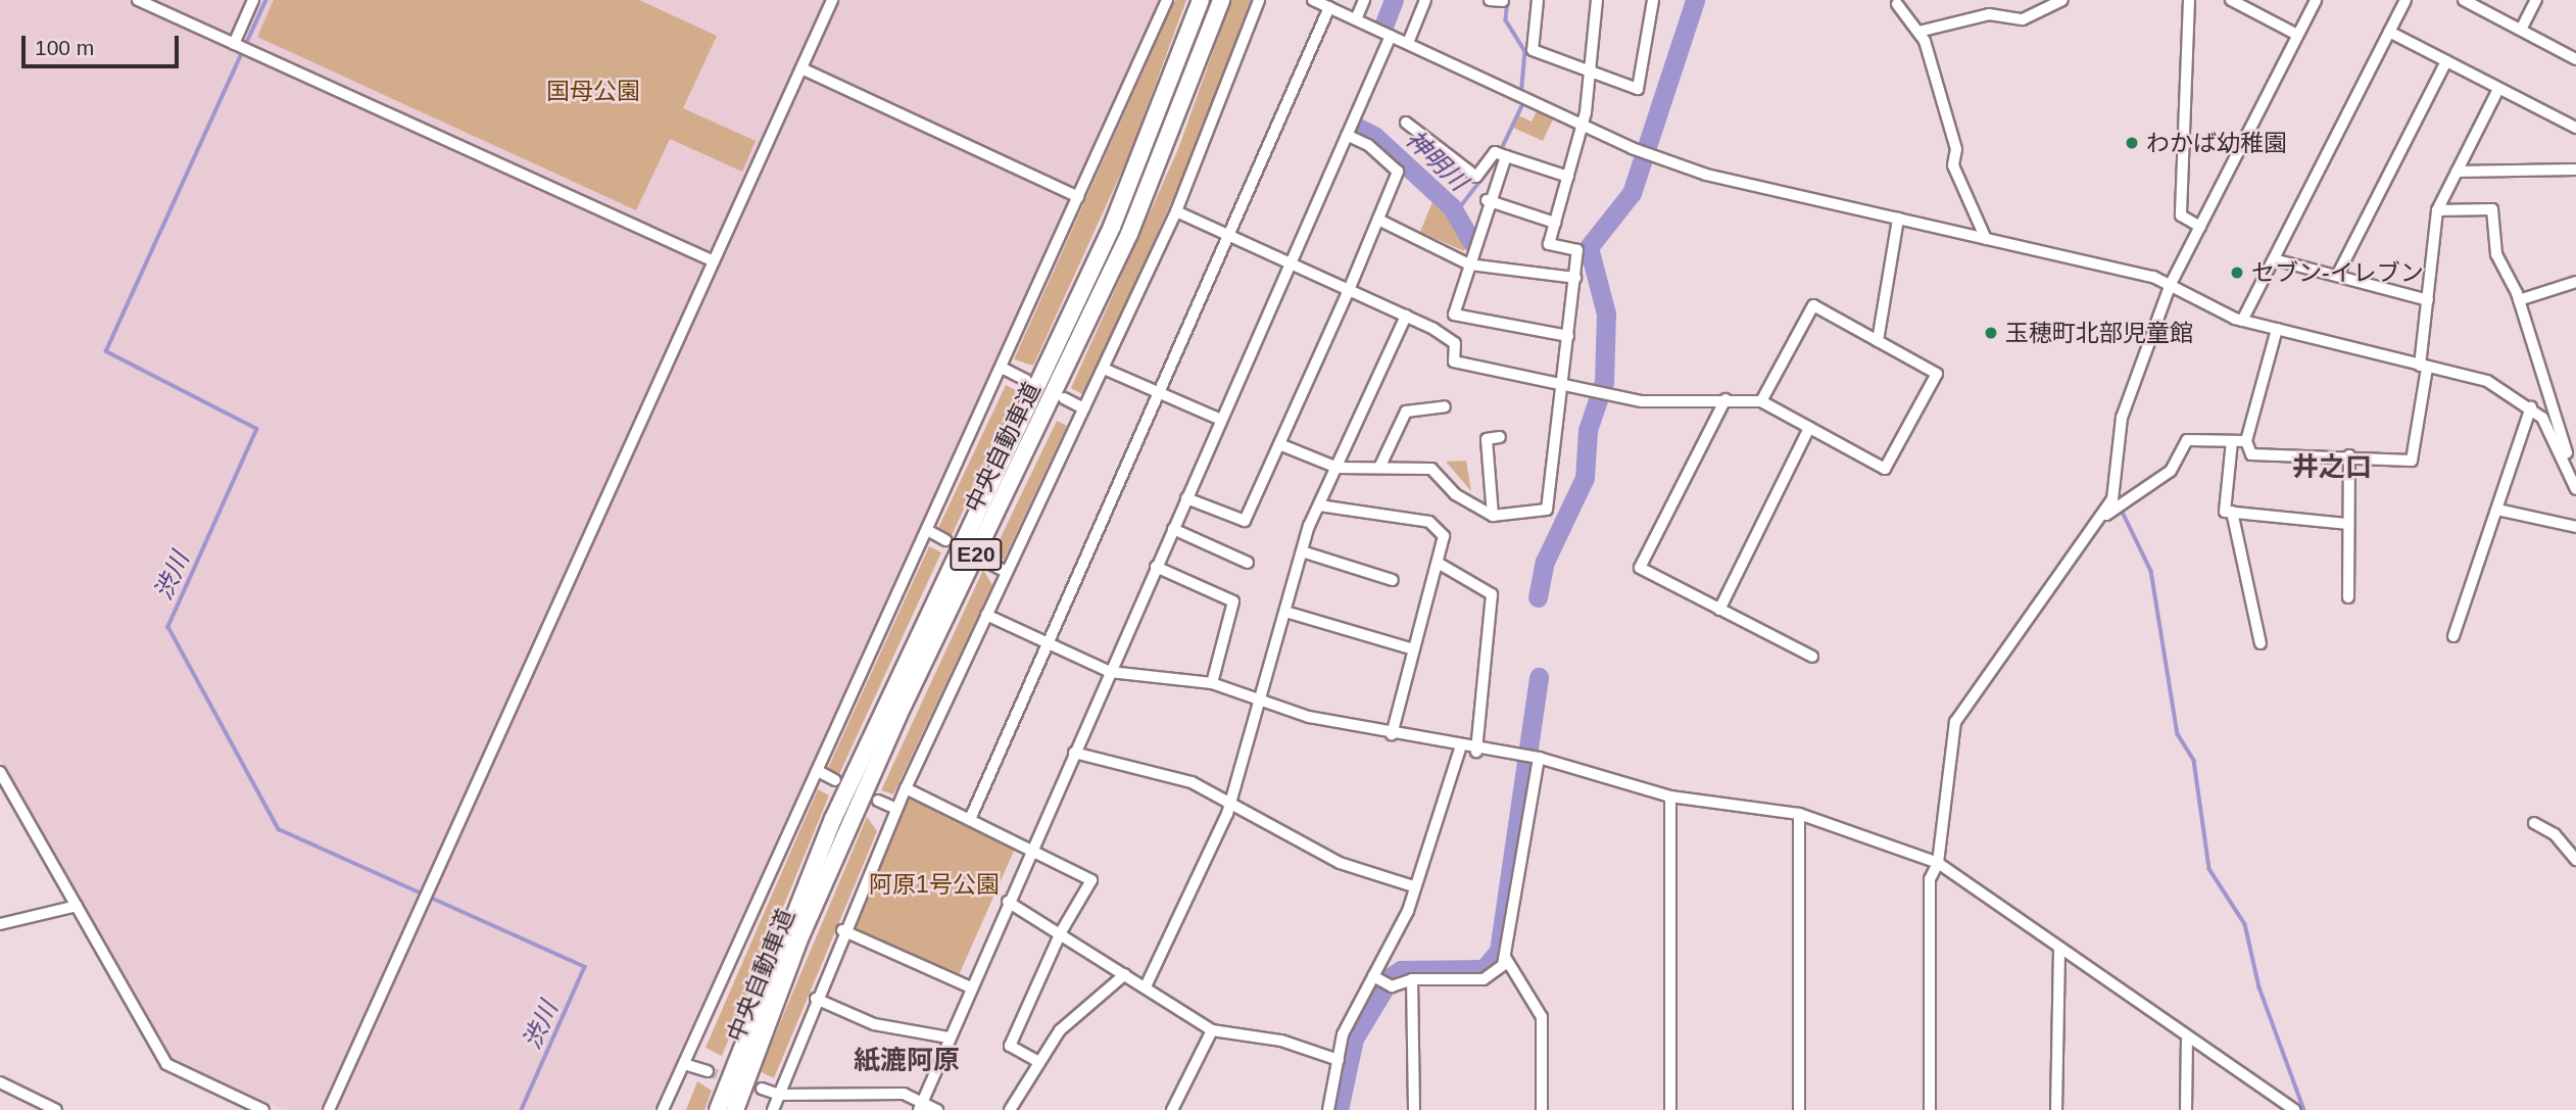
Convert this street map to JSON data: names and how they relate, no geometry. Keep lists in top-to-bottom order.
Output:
{
  "streets": {
    "highway": ["中央自動車道", "E20"]
  },
  "districts": ["井之口", "紙漉阿原"],
  "water": ["神明川", "渋川"],
  "parks": ["国母公園", "阿原1号公園"],
  "places": ["わかば幼稚園", "セブン-イレブン", "玉穂町北部児童館"],
  "scale_bar": "100 m"
}
